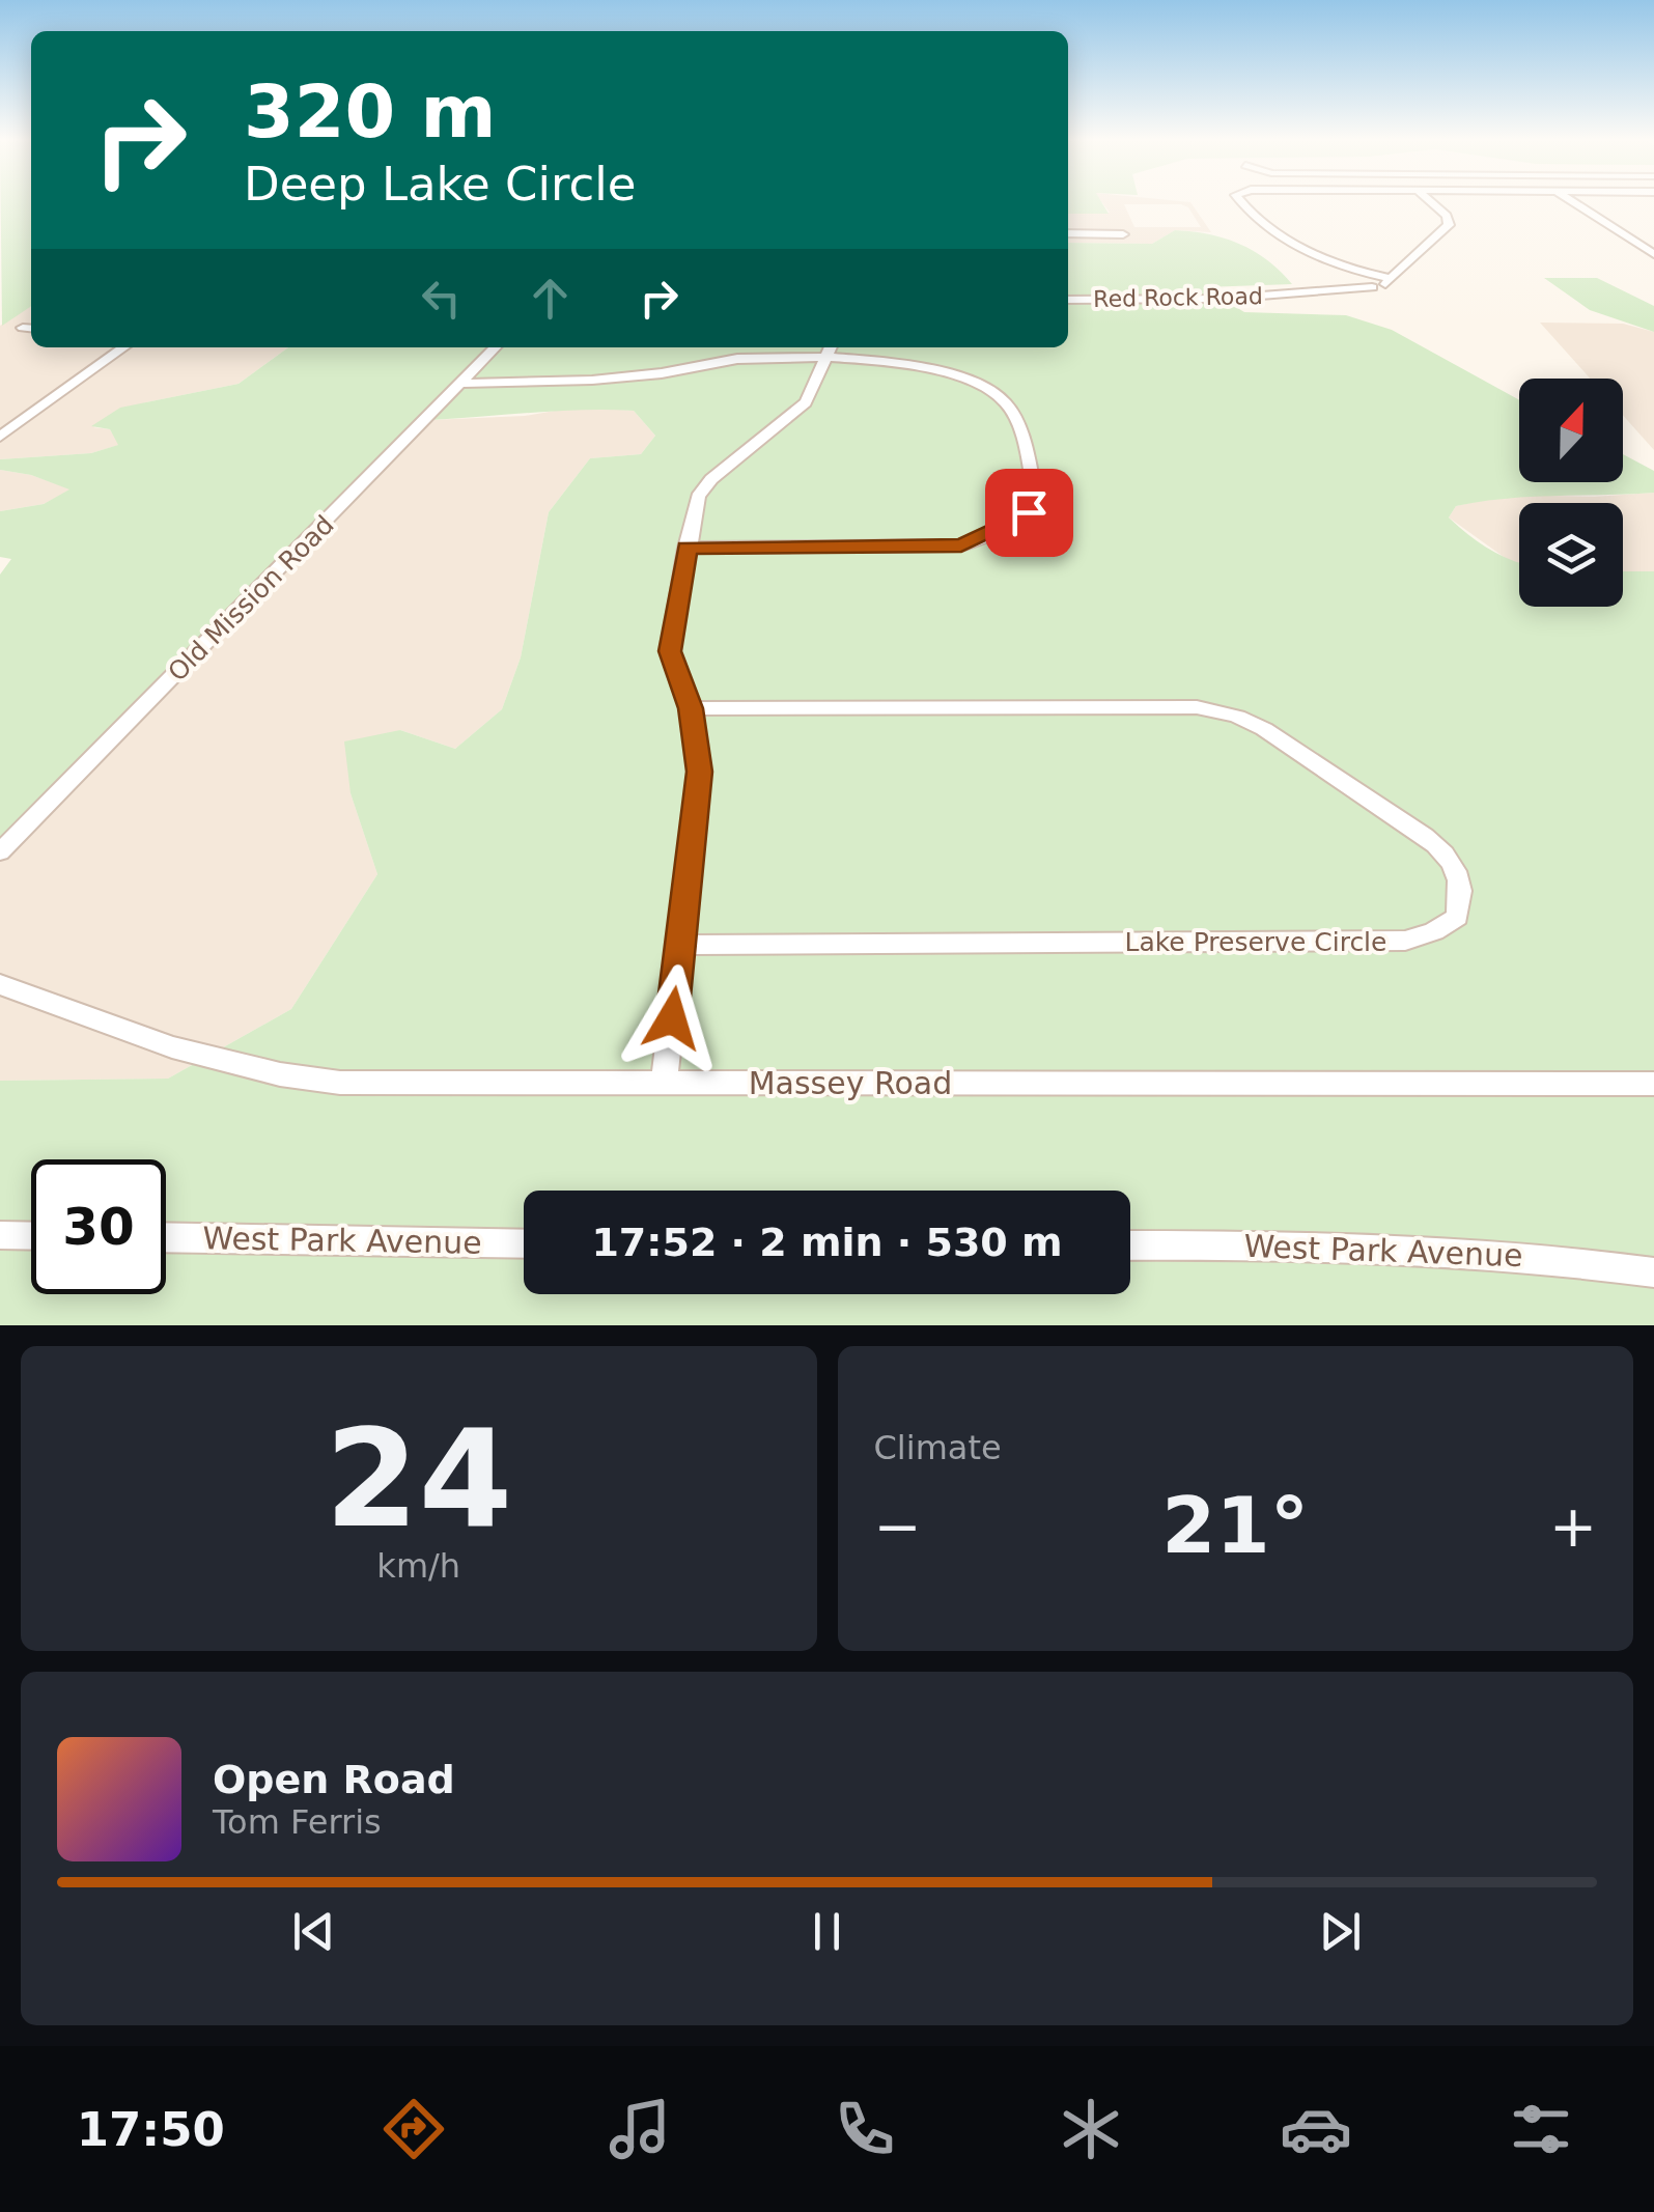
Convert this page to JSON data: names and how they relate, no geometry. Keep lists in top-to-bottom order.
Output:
{
  "streets": {
    "street": [
      "Red Rock Road",
      "Old Mission Road",
      "Lake Preserve Circle",
      "Massey Road",
      "West Park Avenue"
    ]
  },
  "north": "top",
  "page": {
    "turn": ["320 m", "Deep Lake Circle"],
    "limit": "30",
    "trip": "17:52 · 2 min · 530 m",
    "tile": [
      ["24", "km/h"],
      "Climate"
    ],
    "heat": ["−", "21°", "+"],
    "song": ["Open Road", "Tom Ferris"],
    "tabs": "17:50"
  }
}
